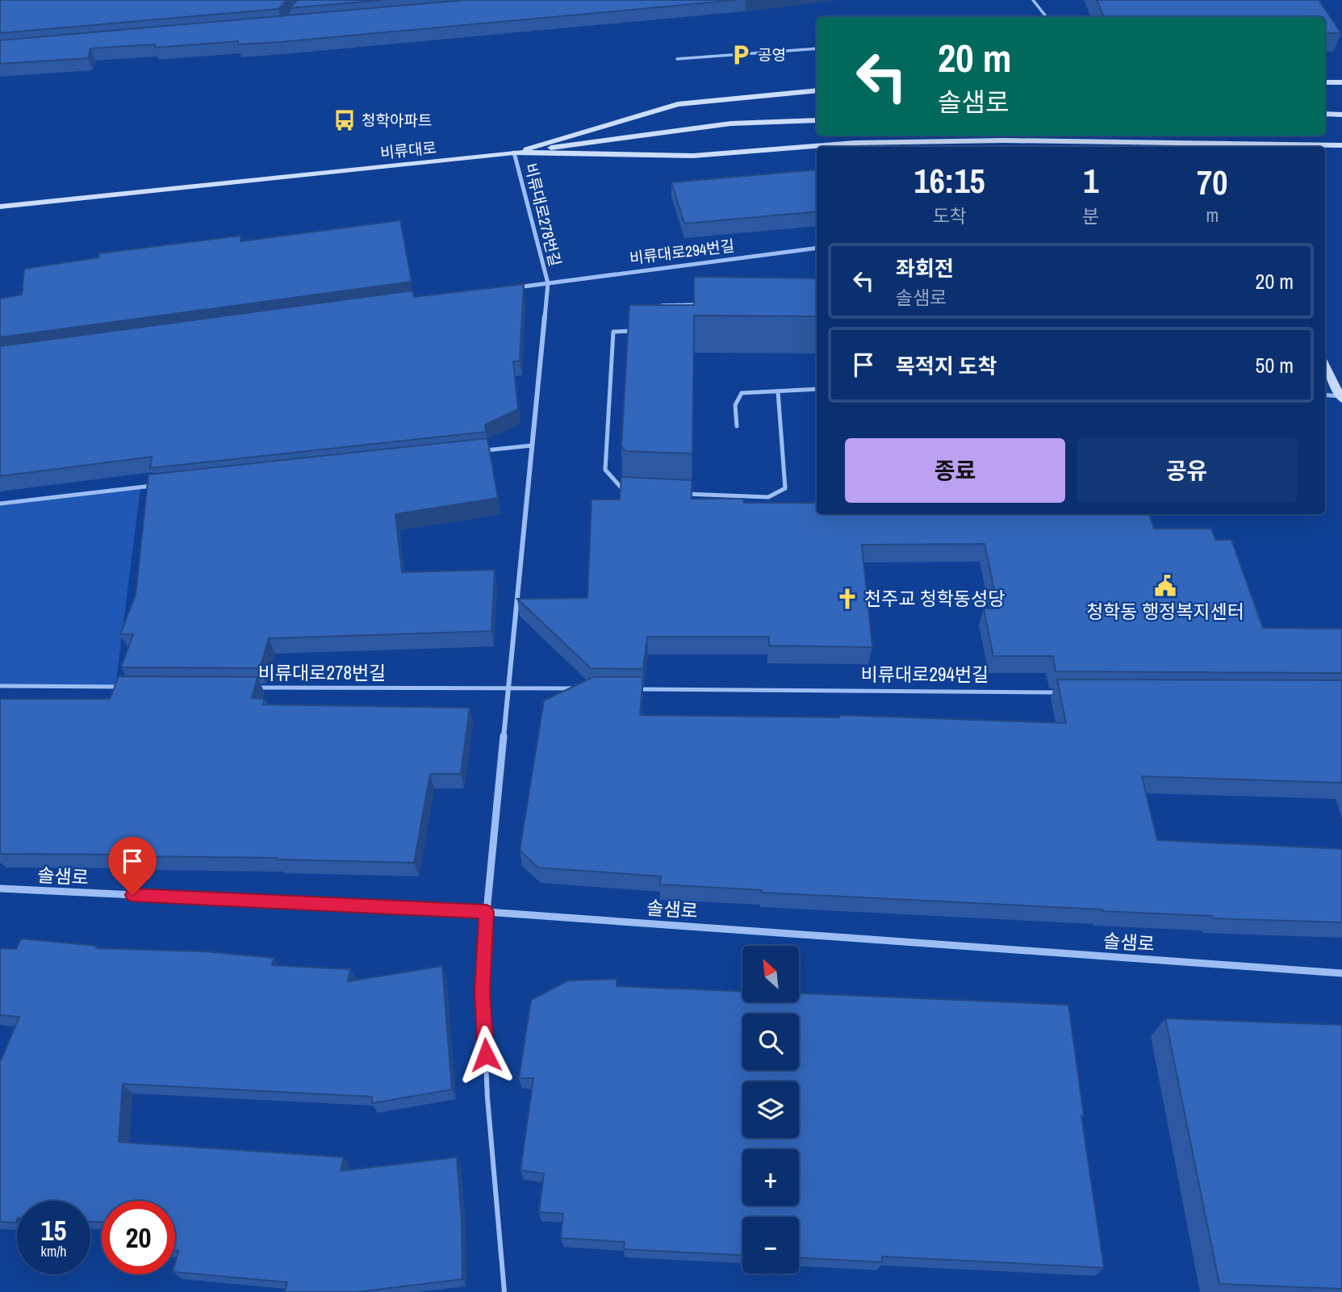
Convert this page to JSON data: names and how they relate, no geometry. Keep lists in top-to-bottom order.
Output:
{
  "streets": {
    "main road": ["비류대로"],
    "street": ["비류대로278번길", "비류대로294번길", "솔샘로"]
  },
  "crossings": [
    ["비류대로", "비류대로278번길"],
    ["비류대로278번길", "비류대로294번길"],
    ["비류대로278번길", "솔샘로"]
  ],
  "places": {
    "parking": ["공영"],
    "bus stop": ["청학아파트"],
    "public building": ["청학동 행정복지센터"],
    "church": ["천주교 청학동성당"]
  },
  "north": "top left",
  "page": {
    "turn": ["20 m", "솔샘로"],
    "eta": [
      "16:15",
      "도착",
      "1",
      "분",
      "70",
      "m"
    ],
    "list": [
      {
        "name": "좌회전",
        "note": "솔샘로",
        "value": "20 m"
      },
      {
        "name": "목적지 도착",
        "value": "50 m"
      }
    ],
    "buttons": ["종료", "공유"],
    "map_buttons": ["+", "−"],
    "speed": "15 km/h",
    "limit": "20"
  }
}
